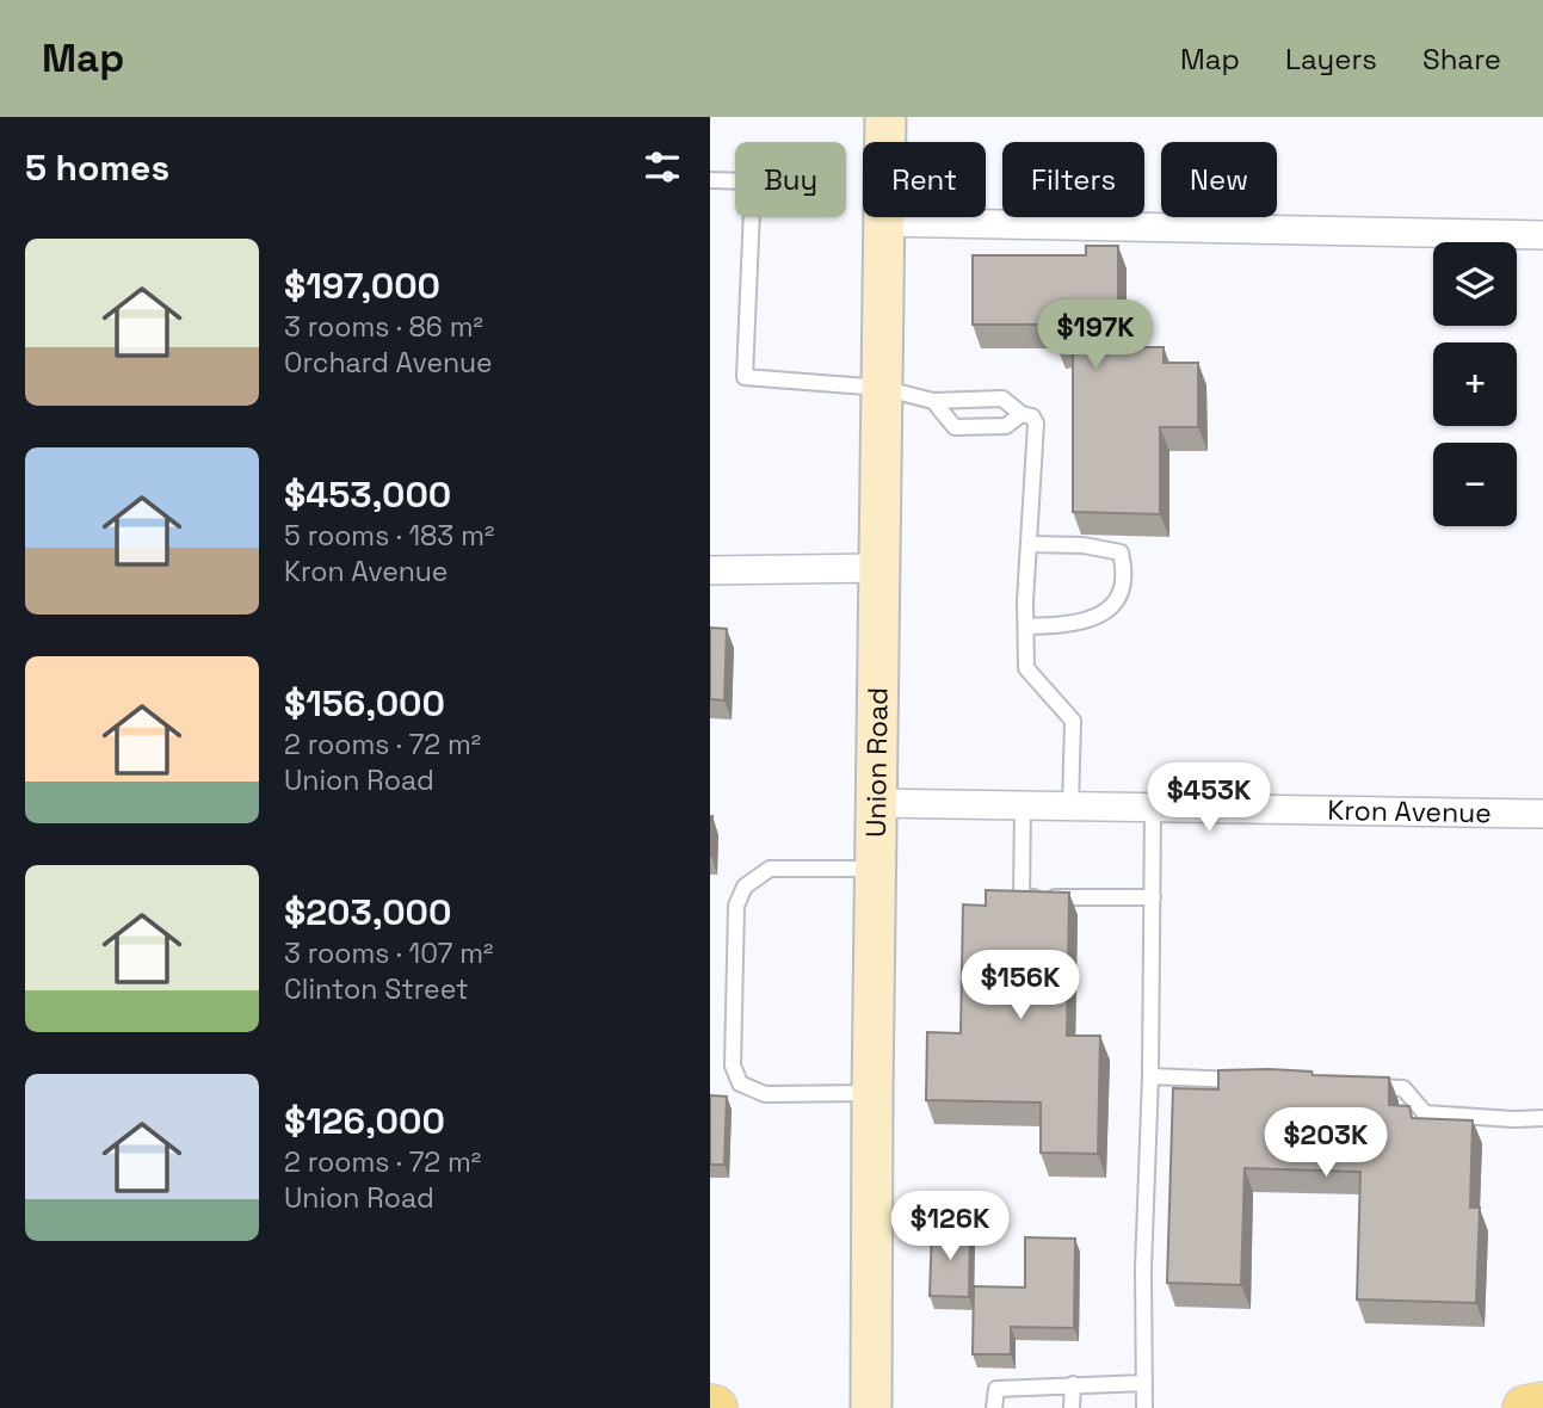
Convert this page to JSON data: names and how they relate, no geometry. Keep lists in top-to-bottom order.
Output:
{
  "streets": {
    "main road": ["Union Road"],
    "street": ["Kron Avenue"]
  },
  "crossings": [
    ["Union Road", "Kron Avenue"]
  ],
  "page": {
    "header": "Map",
    "nav": ["Map", "Layers", "Share"],
    "heading": "5 homes",
    "chip": [
      "Buy",
      "Rent",
      "Filters",
      "New"
    ],
    "list": [
      {
        "name": "$197,000",
        "note": "3 rooms · 86 m² · Orchard Avenue"
      },
      {
        "name": "$453,000",
        "note": "5 rooms · 183 m² · Kron Avenue"
      },
      {
        "name": "$156,000",
        "note": "2 rooms · 72 m² · Union Road"
      },
      {
        "name": "$203,000",
        "note": "3 rooms · 107 m² · Clinton Street"
      },
      {
        "name": "$126,000",
        "note": "2 rooms · 72 m² · Union Road"
      }
    ],
    "map_buttons": ["+", "−"],
    "price": [
      "$197K",
      "$453K",
      "$156K",
      "$203K",
      "$126K"
    ]
  }
}
